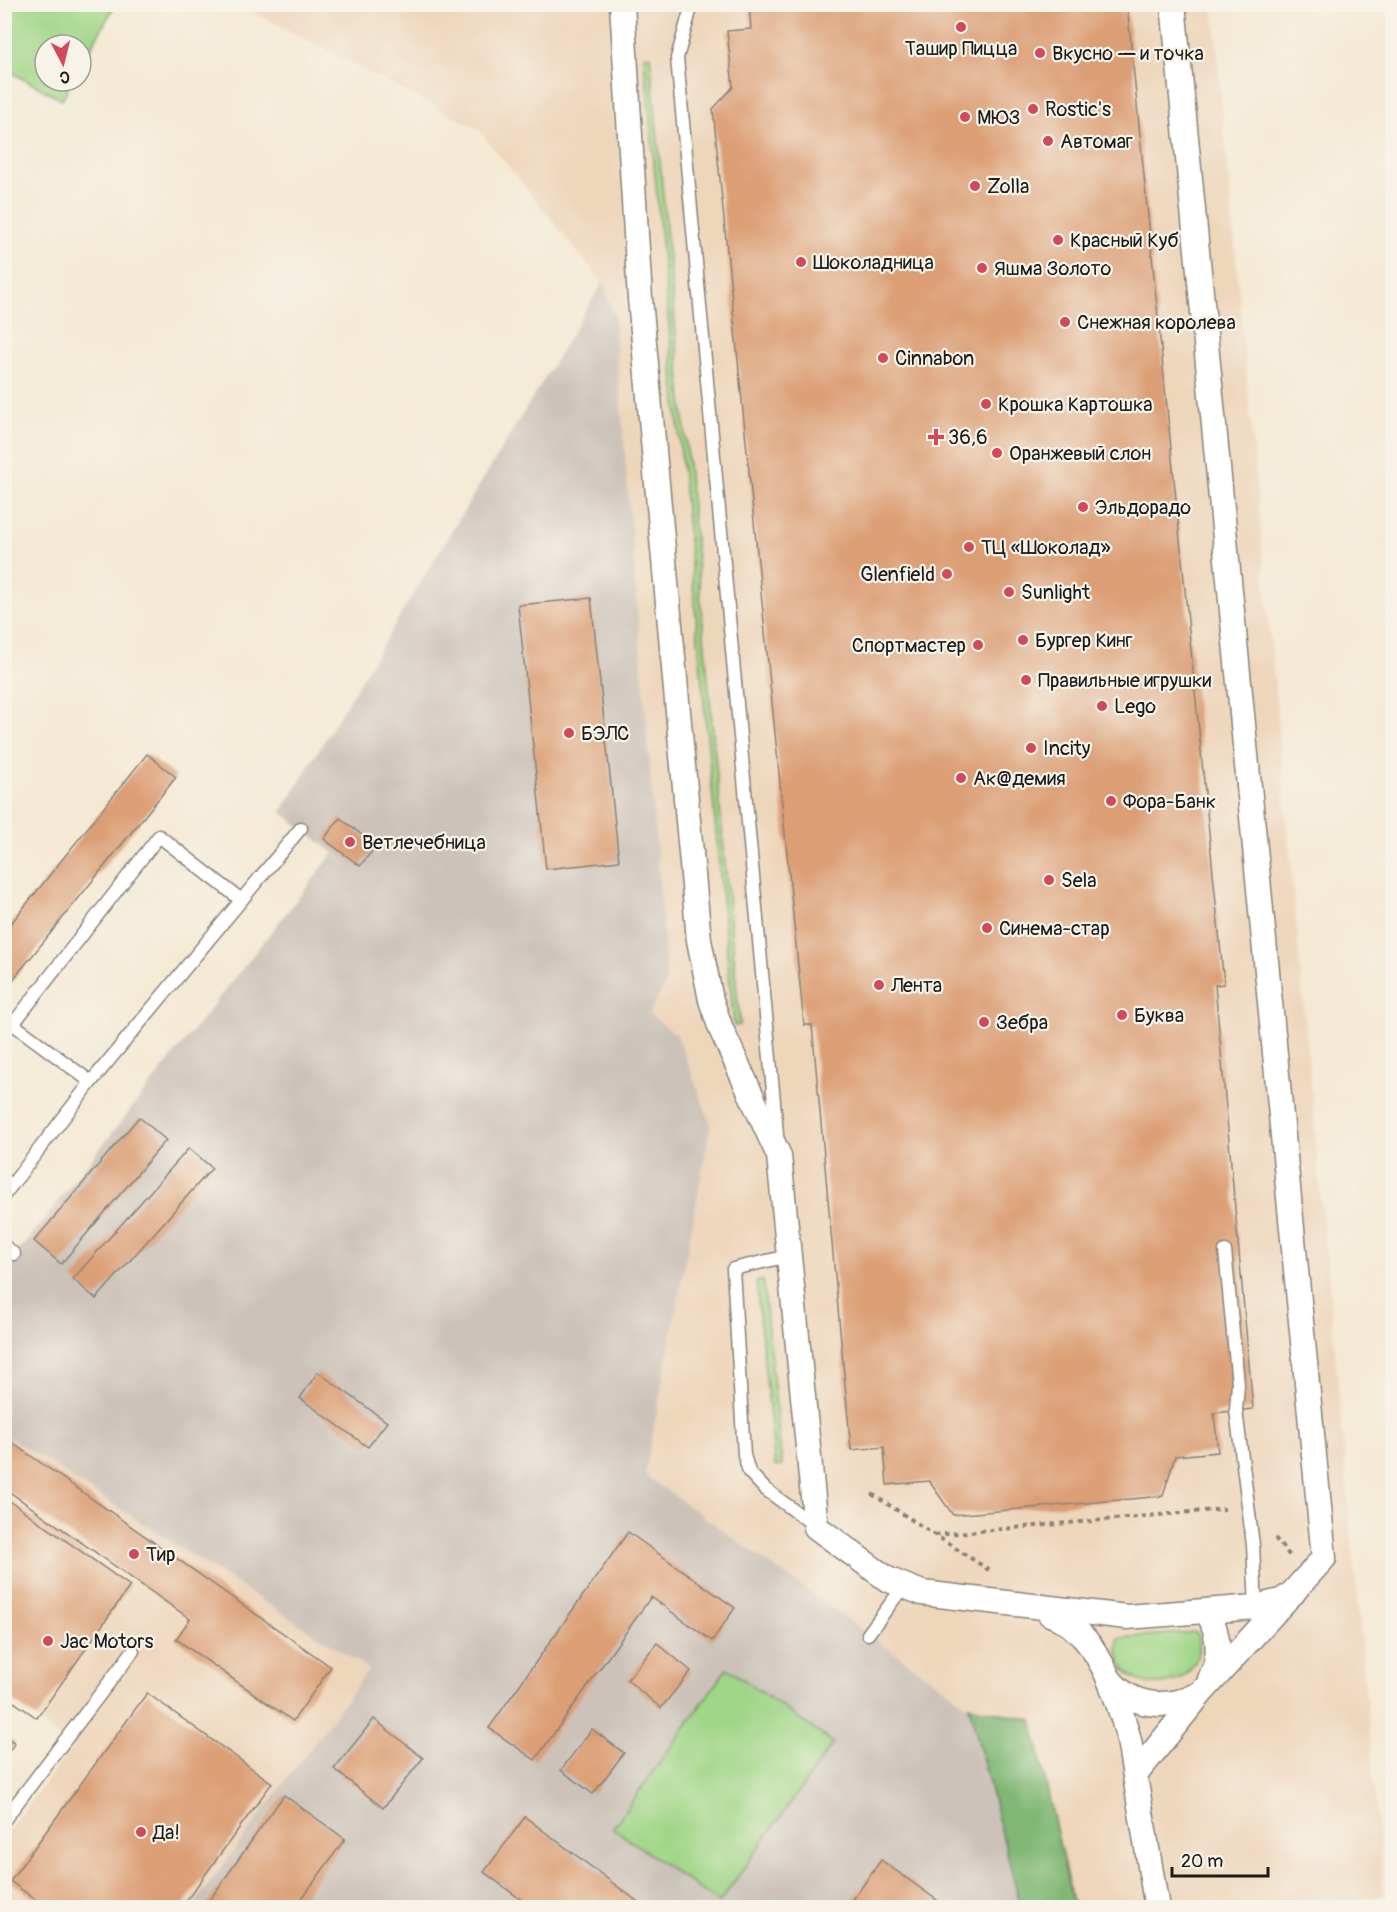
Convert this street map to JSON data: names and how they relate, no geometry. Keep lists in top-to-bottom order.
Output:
{
  "places": {
    "other": [
      "Ташир Пицца",
      "Вкусно — и точка",
      "Rostic's",
      "МЮЗ",
      "Автомаг",
      "Zolla",
      "Красный Куб",
      "Шоколадница",
      "Яшма Золото",
      "Снежная королева",
      "Cinnabon",
      "Крошка Картошка",
      "Оранжевый слон",
      "Эльдорадо",
      "ТЦ «Шоколад»",
      "Glenfield",
      "Sunlight",
      "Бургер Кинг",
      "Спортмастер",
      "Правильные игрушки",
      "Lego",
      "БЭЛС",
      "Incity",
      "Ак@демия",
      "Фора-Банк",
      "Ветлечебница",
      "Sela",
      "Синема-стар",
      "Лента",
      "Буква",
      "Зебра",
      "Тир",
      "Jac Motors",
      "Да!"
    ],
    "health": ["36,6"]
  },
  "scale_bar": "20 m",
  "north": "bottom"
}
